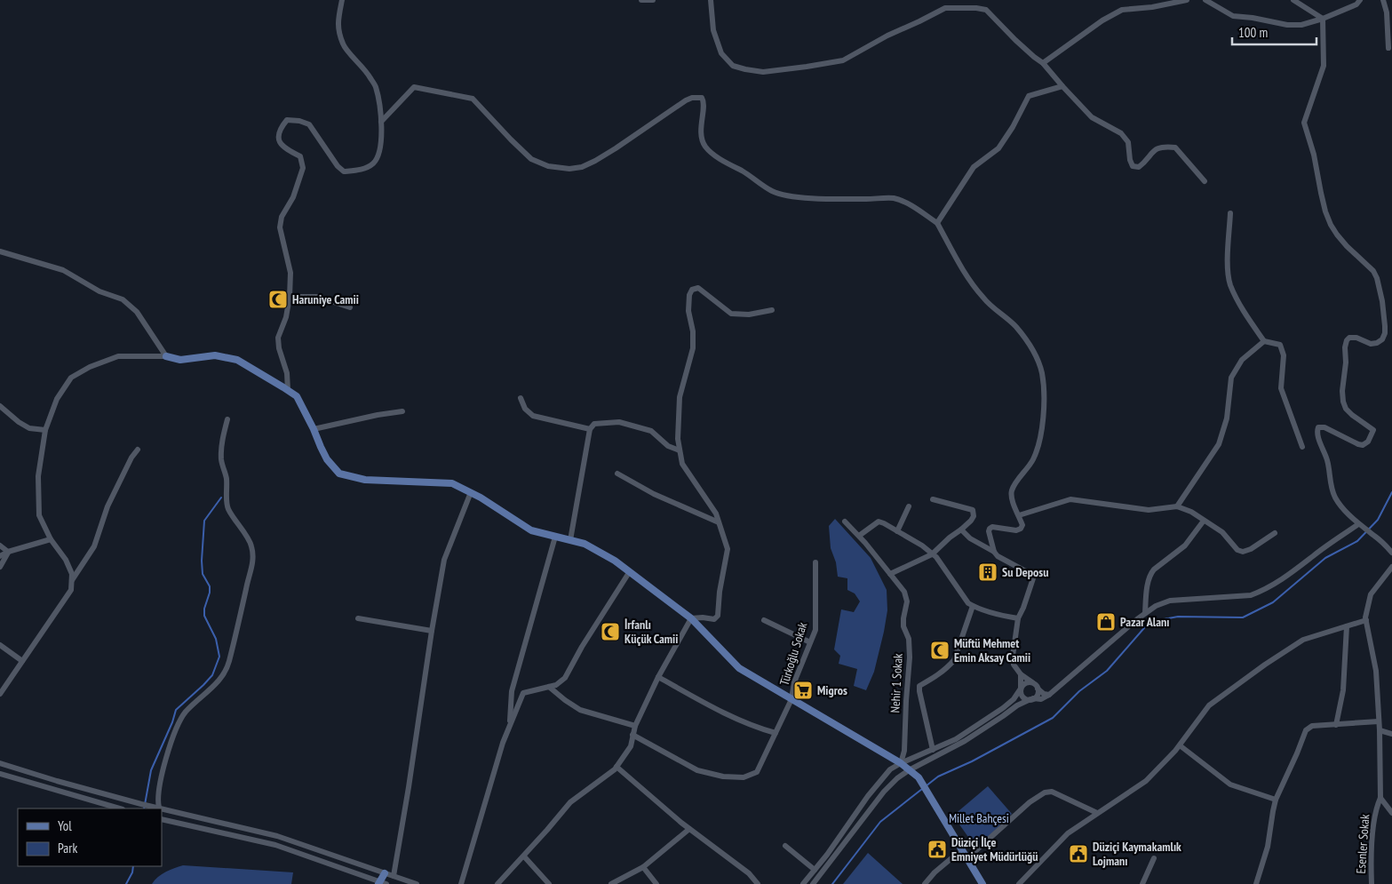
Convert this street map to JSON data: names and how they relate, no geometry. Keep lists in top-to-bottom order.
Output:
{
  "streets": {
    "street": ["Türkoğlu Sokak", "Nehir 1 Sokak", "Esenler Sokak"]
  },
  "parks": ["Millet Bahçesi"],
  "places": {
    "mosque": ["Haruniye Camii", "İrfanlı Küçük Camii", "Müftü Mehmet Emin Aksay Camii"],
    "building": ["Su Deposu"],
    "shop": ["Pazar Alanı"],
    "supermarket": ["Migros"],
    "public building": ["Düziçi İlçe Emniyet Müdürlüğü", "Düziçi Kaymakamlık Lojmanı"]
  },
  "legend": ["Yol", "Park"],
  "scale_bar": "100 m"
}
